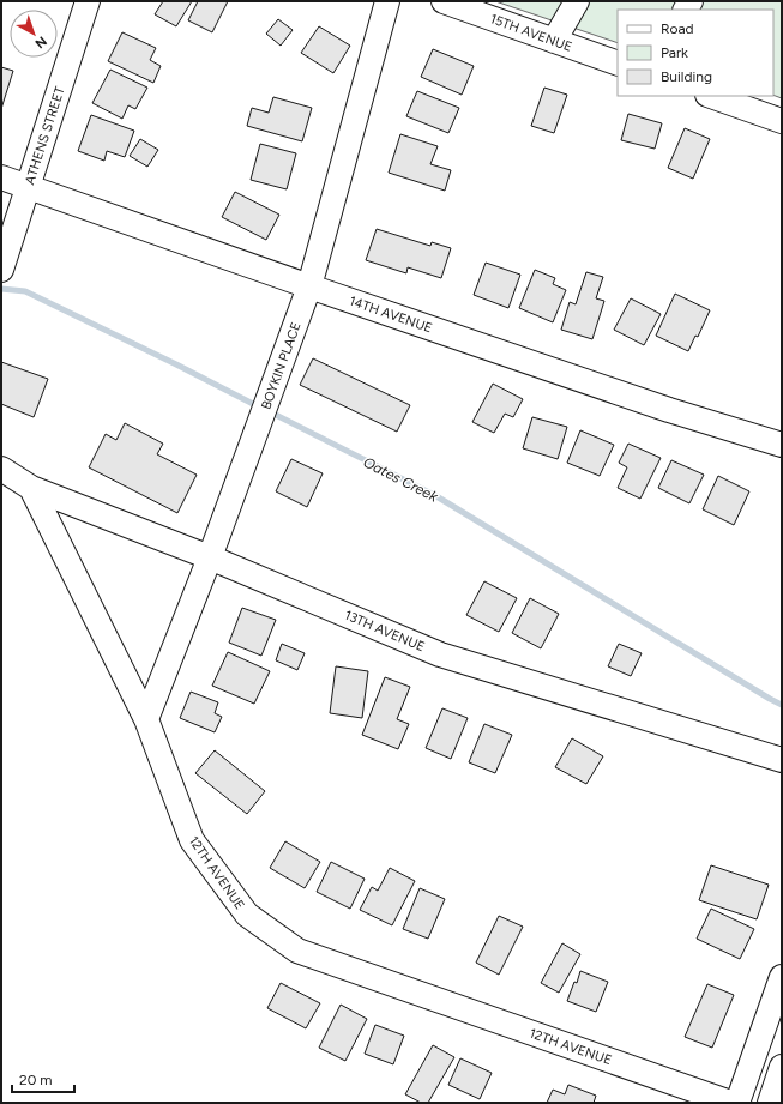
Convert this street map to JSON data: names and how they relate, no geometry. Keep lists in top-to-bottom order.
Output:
{
  "streets": {
    "street": [
      "15TH AVENUE",
      "ATHENS STREET",
      "14TH AVENUE",
      "BOYKIN PLACE",
      "13TH AVENUE",
      "12TH AVENUE"
    ]
  },
  "crossings": [
    ["ATHENS STREET", "14TH AVENUE"],
    ["14TH AVENUE", "BOYKIN PLACE"],
    ["BOYKIN PLACE", "13TH AVENUE"],
    ["BOYKIN PLACE", "12TH AVENUE"],
    ["13TH AVENUE", "12TH AVENUE"]
  ],
  "water": ["Oates Creek"],
  "legend": ["Road", "Park", "Building"],
  "scale_bar": "20 m",
  "north": "bottom right"
}
